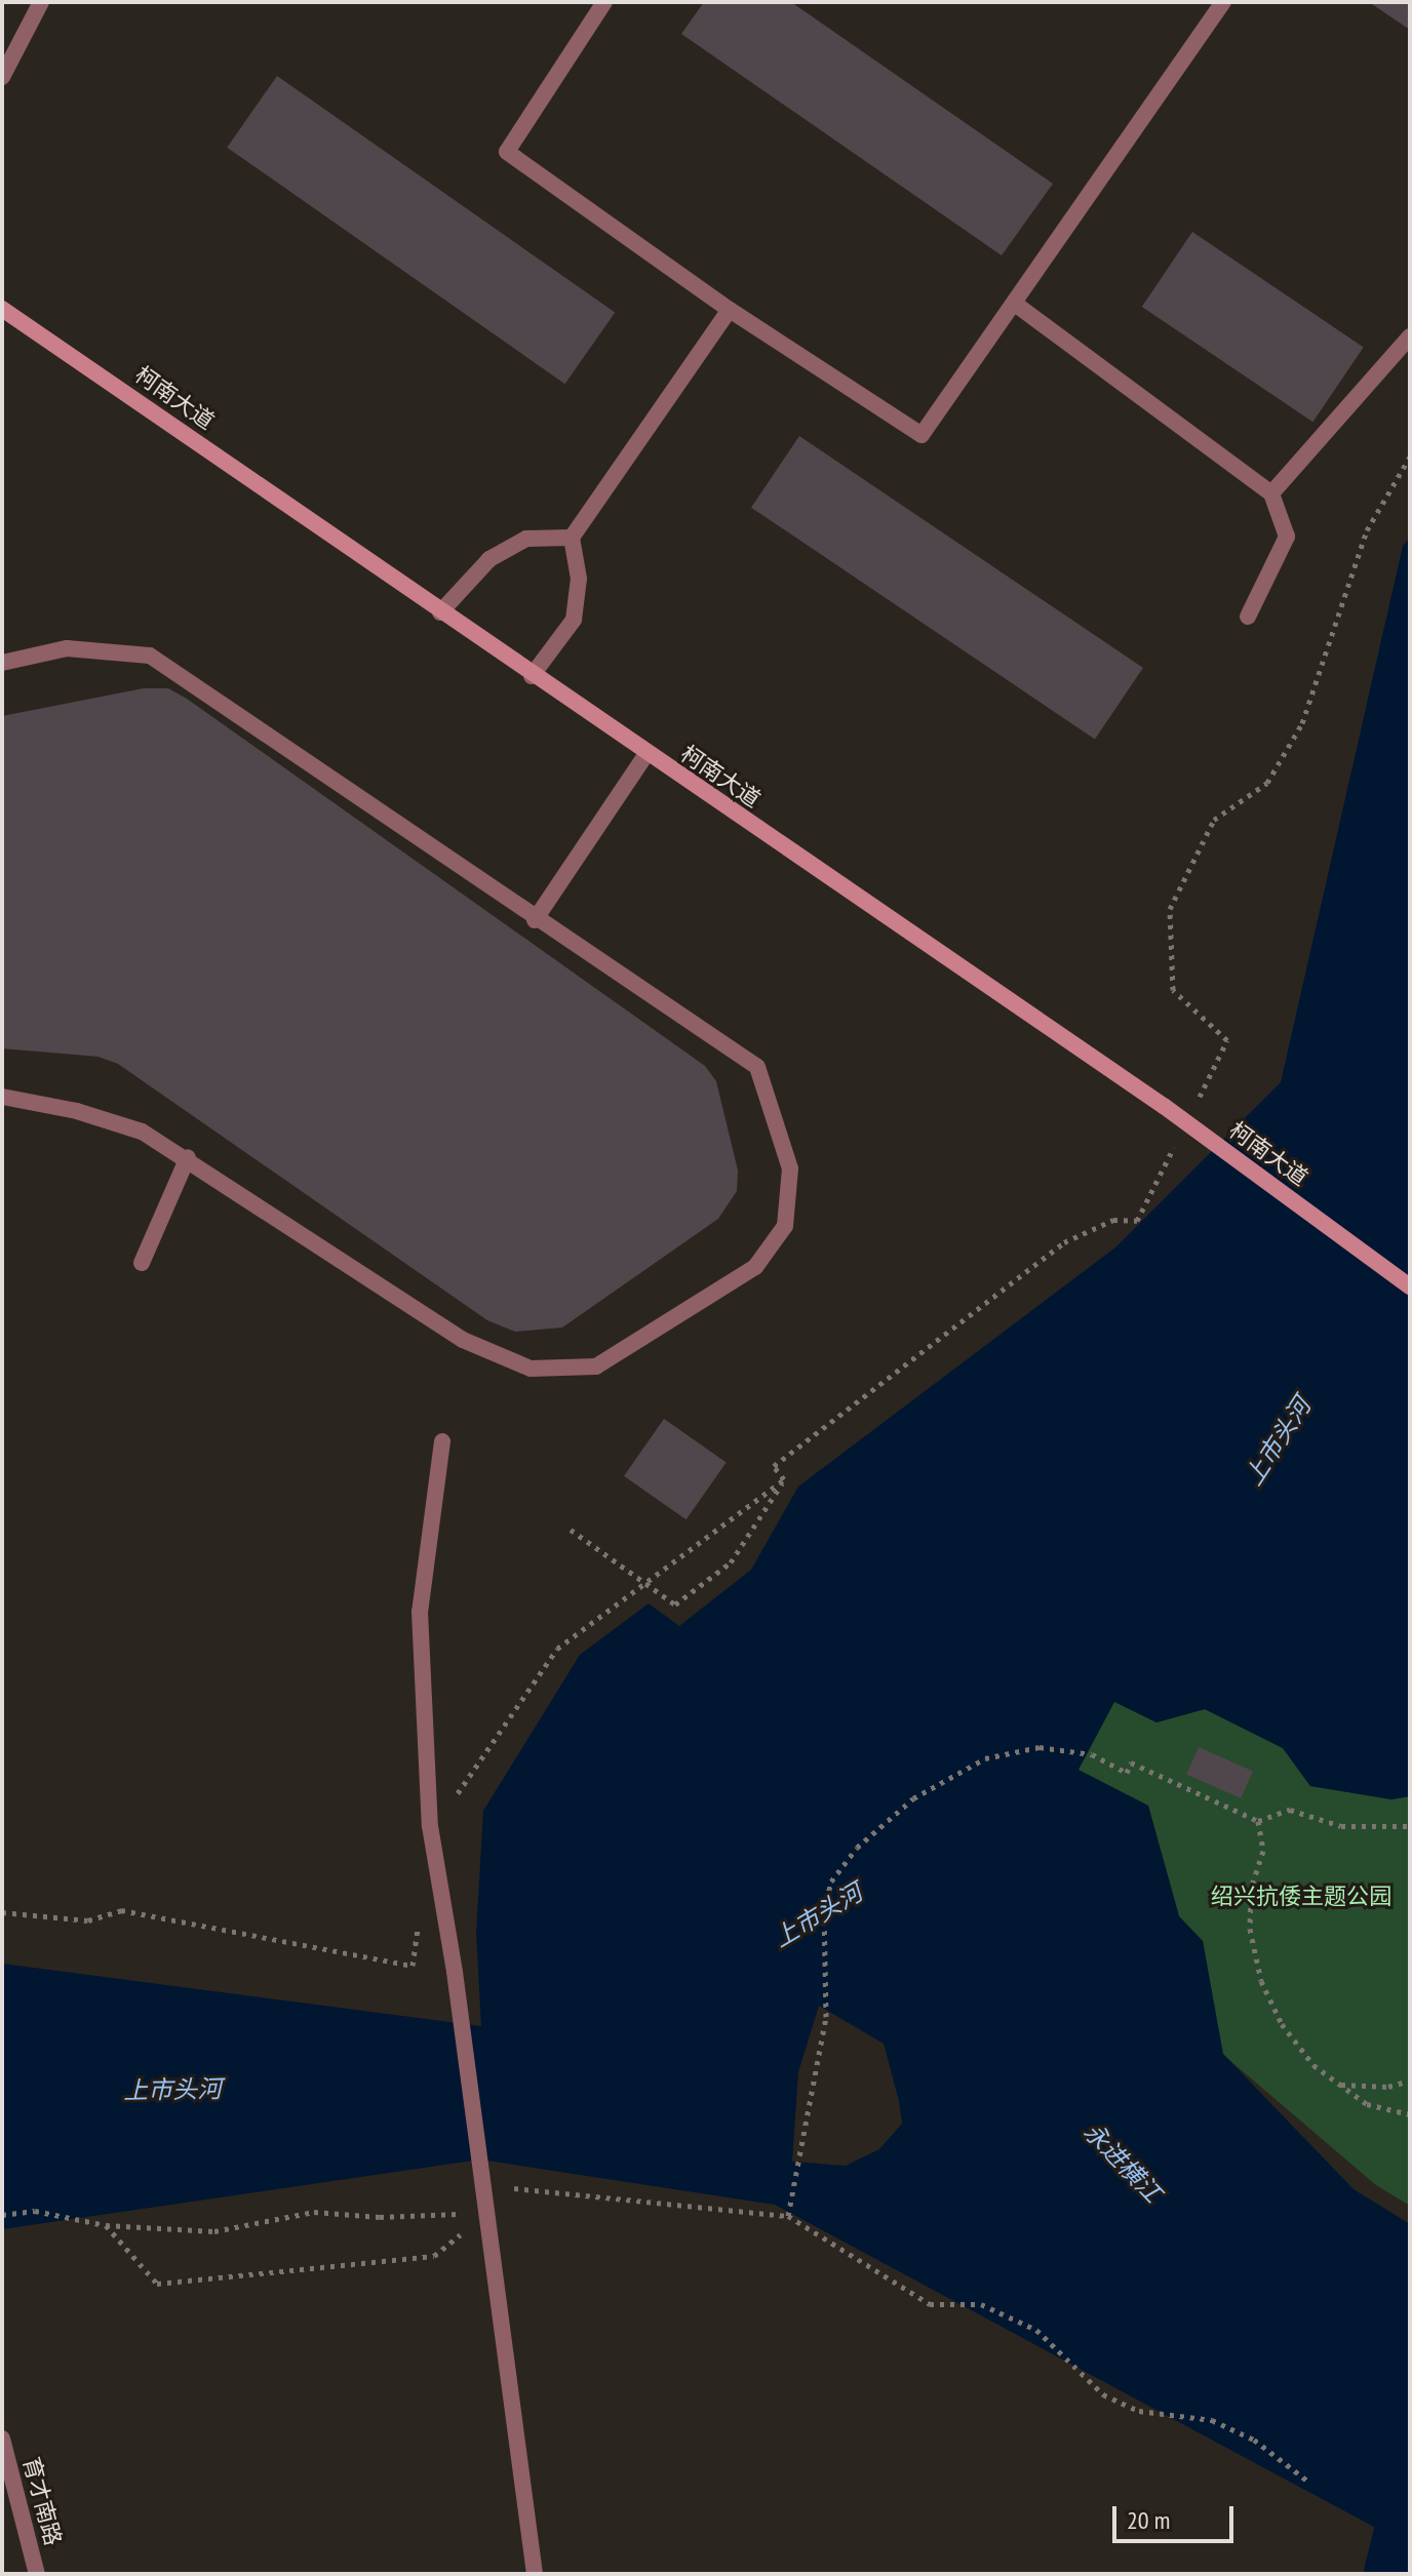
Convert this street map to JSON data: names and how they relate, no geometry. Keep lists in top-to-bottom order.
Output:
{
  "streets": {
    "main road": ["柯南大道"],
    "street": ["育才南路"]
  },
  "water": ["上市头河", "永进横江"],
  "parks": ["绍兴抗倭主题公园"],
  "scale_bar": "20 m"
}
